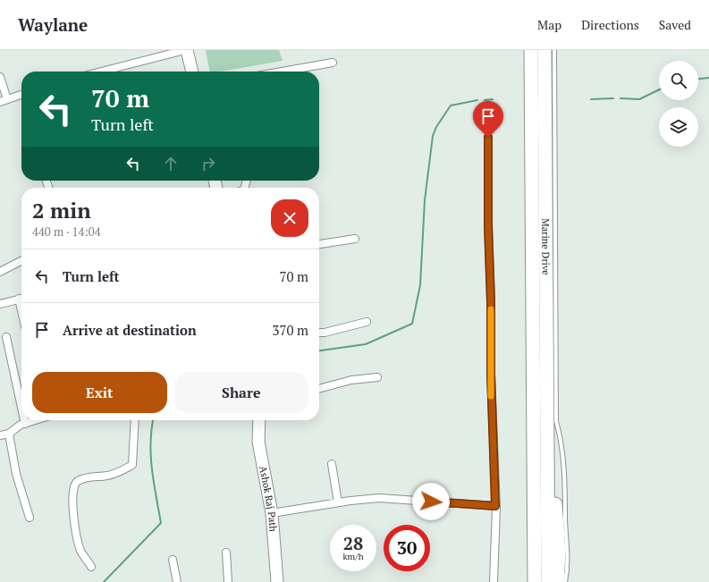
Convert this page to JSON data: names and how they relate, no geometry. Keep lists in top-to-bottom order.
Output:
{
  "streets": {
    "highway": ["Marine Drive"],
    "main road": ["Ashok Raj Path"]
  },
  "page": {
    "header": "Waylane",
    "nav": ["Map", "Directions", "Saved"],
    "turn": ["70 m", "Turn left"],
    "heading": ["2 min", "440 m · 14:04"],
    "list": [
      {
        "name": "Turn left",
        "value": "70 m"
      },
      {
        "name": "Arrive at destination",
        "value": "370 m"
      }
    ],
    "buttons": ["Exit", "Share"],
    "speed": "28 km/h",
    "limit": "30"
  }
}
